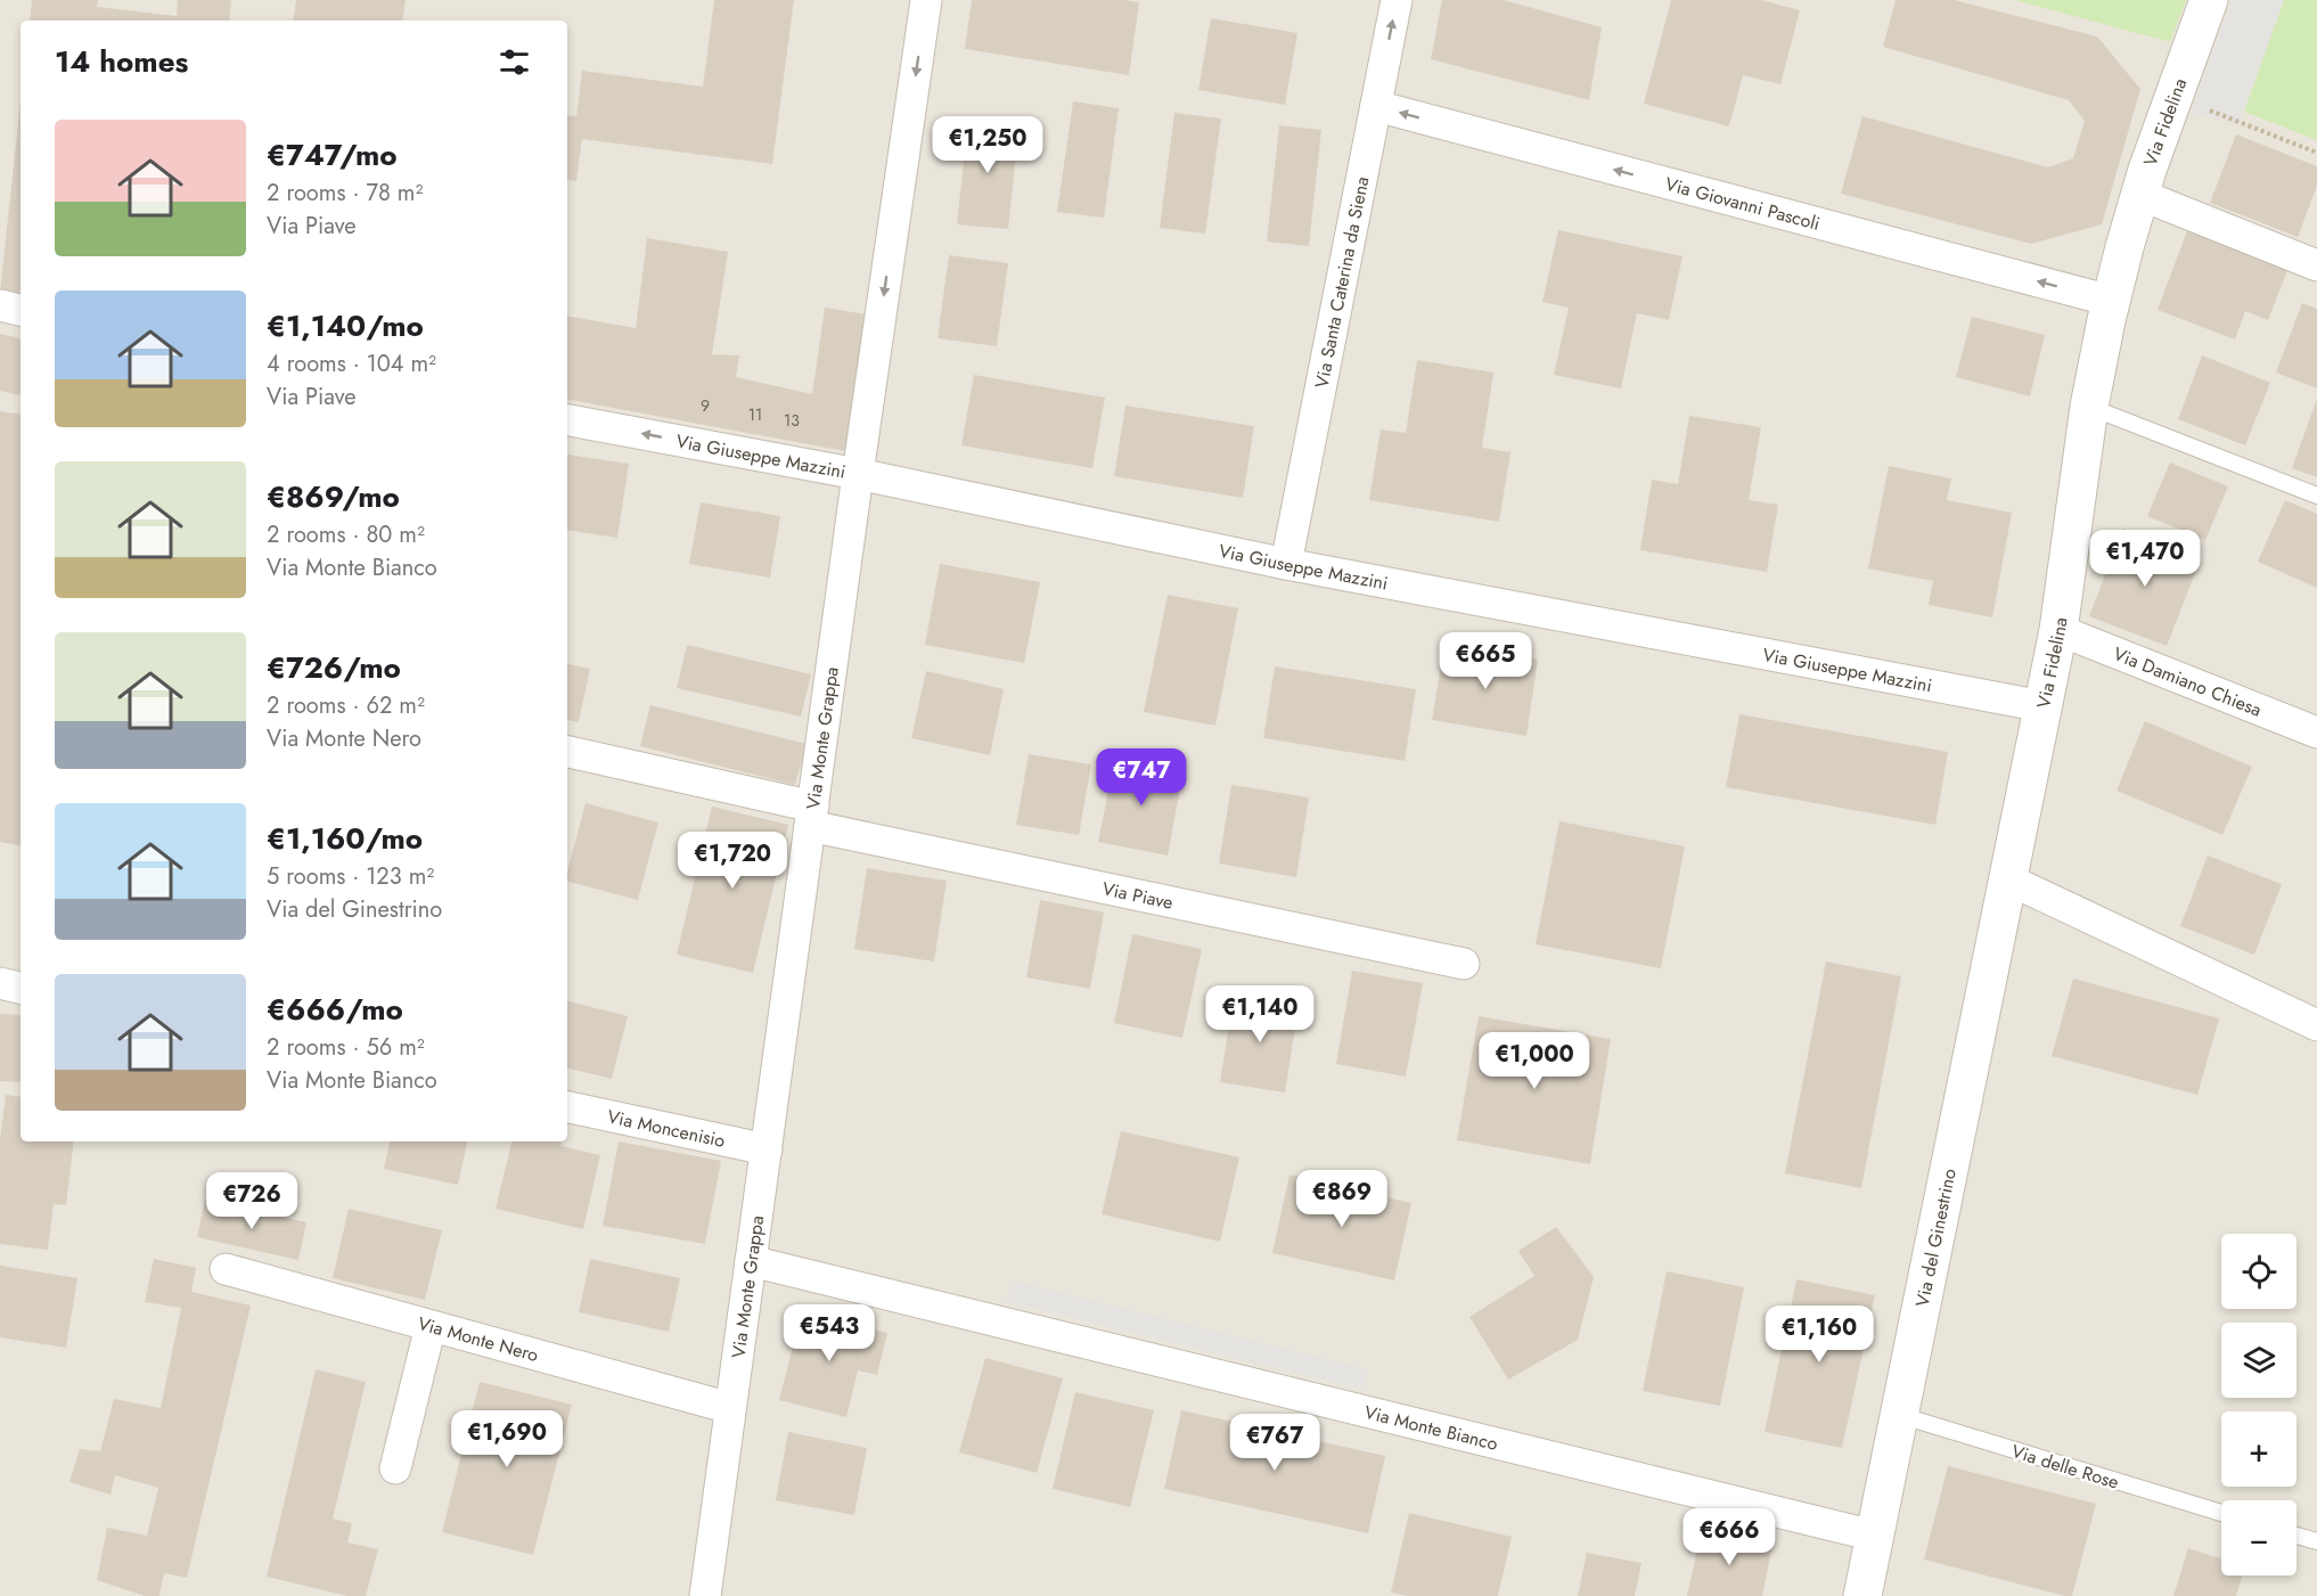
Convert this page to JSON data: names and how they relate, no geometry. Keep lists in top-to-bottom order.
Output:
{
  "streets": {
    "street": [
      "Via Fidelina",
      "Via Giovanni Pascoli",
      "Via Santa Caterina da Siena",
      "Via Giuseppe Mazzini",
      "Via Damiano Chiesa",
      "Via Monte Grappa",
      "Via Piave",
      "Via Moncenisio",
      "Via del Ginestrino",
      "Via Monte Nero",
      "Via Monte Bianco"
    ],
    "lane": ["Via delle Rose"]
  },
  "crossings": [
    ["Via Fidelina", "Via Giovanni Pascoli"],
    ["Via Fidelina", "Via Giuseppe Mazzini"],
    ["Via Fidelina", "Via Damiano Chiesa"],
    ["Via Fidelina", "Via del Ginestrino"],
    ["Via Giovanni Pascoli", "Via Santa Caterina da Siena"],
    ["Via Santa Caterina da Siena", "Via Giuseppe Mazzini"],
    ["Via Giuseppe Mazzini", "Via Monte Grappa"],
    ["Via Monte Grappa", "Via Piave"],
    ["Via Monte Grappa", "Via Moncenisio"],
    ["Via Monte Grappa", "Via Monte Nero"],
    ["Via Monte Grappa", "Via Monte Bianco"],
    ["Via del Ginestrino", "Via Monte Bianco"],
    ["Via del Ginestrino", "Via delle Rose"]
  ],
  "one_way": ["Via Giovanni Pascoli"],
  "house_numbers": ["9", "11", "13"],
  "page": {
    "heading": "14 homes",
    "list": [
      {
        "name": "€747/mo",
        "note": "2 rooms · 78 m² · Via Piave"
      },
      {
        "name": "€1,140/mo",
        "note": "4 rooms · 104 m² · Via Piave"
      },
      {
        "name": "€869/mo",
        "note": "2 rooms · 80 m² · Via Monte Bianco"
      },
      {
        "name": "€726/mo",
        "note": "2 rooms · 62 m² · Via Monte Nero"
      },
      {
        "name": "€1,160/mo",
        "note": "5 rooms · 123 m² · Via del Ginestrino"
      },
      {
        "name": "€666/mo",
        "note": "2 rooms · 56 m² · Via Monte Bianco"
      }
    ],
    "price": [
      "€1,250",
      "€1,470",
      "€665",
      "€747",
      "€1,720",
      "€1,140",
      "€1,000",
      "€869",
      "€726",
      "€543",
      "€1,160",
      "€1,690",
      "€767",
      "€666"
    ],
    "map_buttons": ["+", "−"]
  }
}
